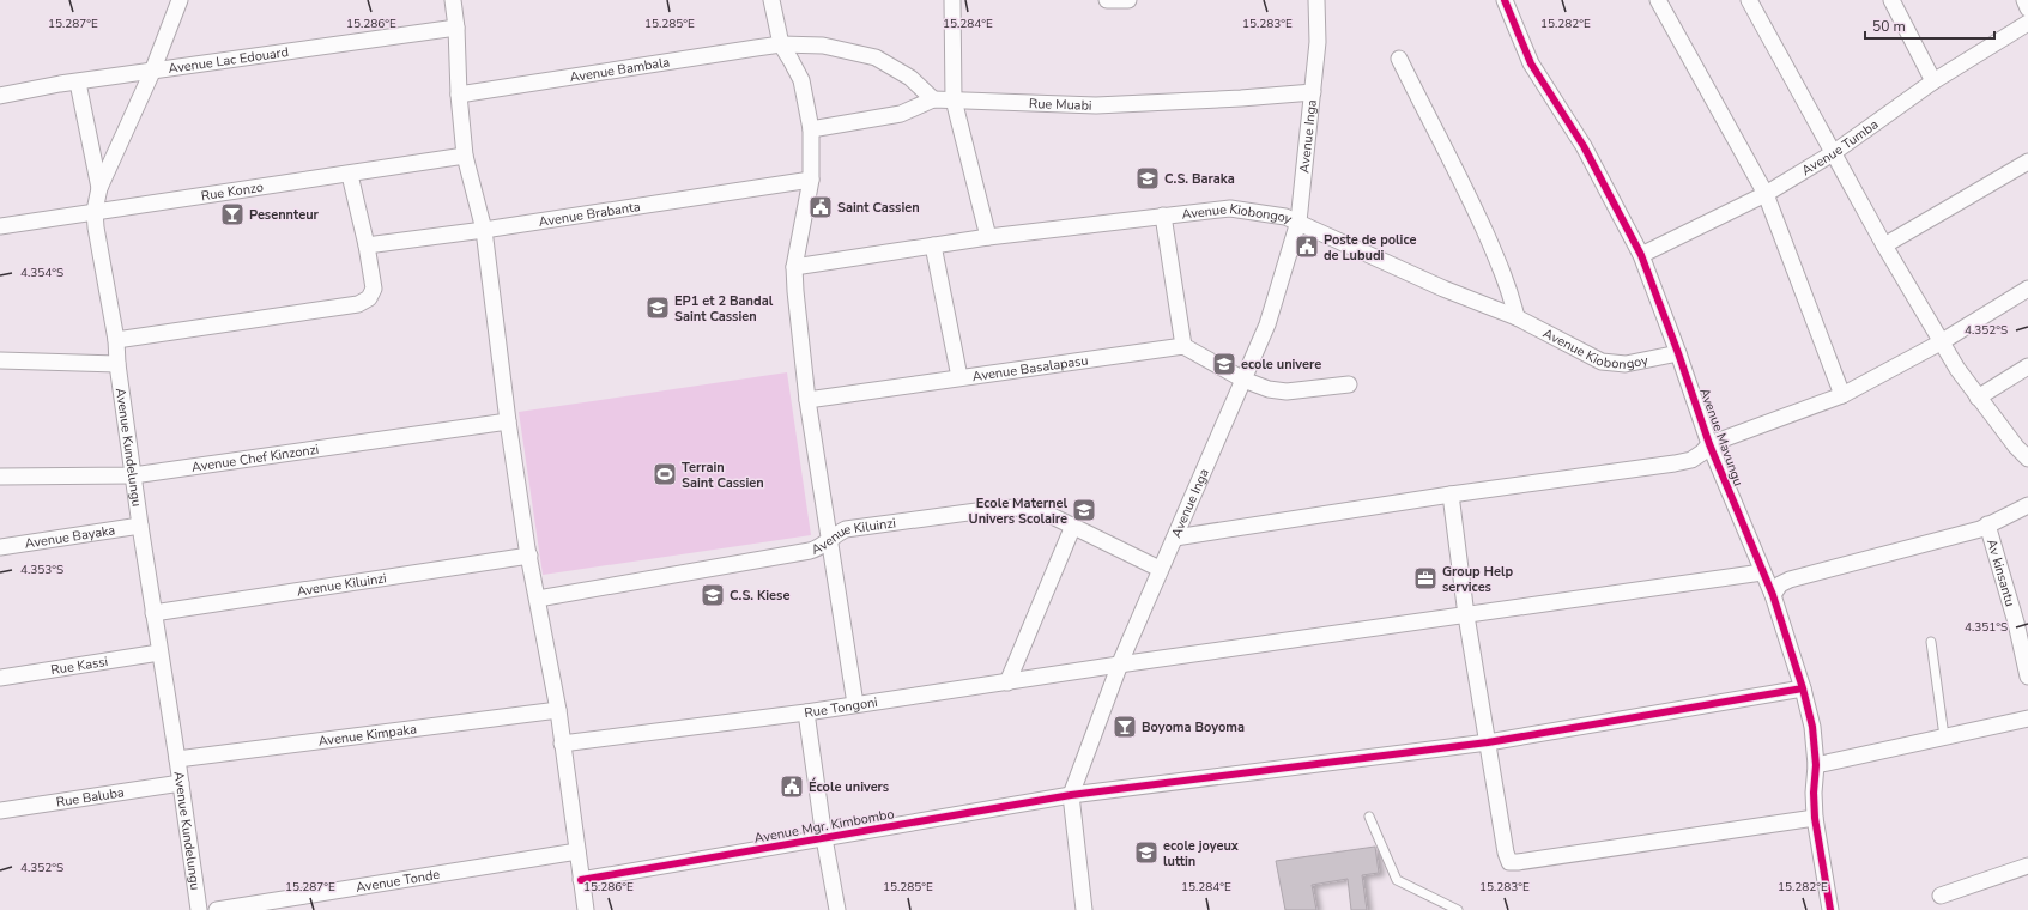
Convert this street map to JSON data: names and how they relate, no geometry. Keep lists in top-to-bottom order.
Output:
{
  "streets": {
    "street": [
      "Avenue Lac Edouard",
      "Avenue Bambala",
      "Rue Muabi",
      "Avenue Inga",
      "Avenue Tumba",
      "Rue Konzo",
      "Avenue Brabanta",
      "Avenue Kiobongoy",
      "Avenue Basalapasu",
      "Avenue Mavungu",
      "Avenue Kundelungu",
      "Avenue Chef Kinzonzi",
      "Avenue Bayaka",
      "Avenue Kiluinzi",
      "Av kinsantu",
      "Rue Kassi",
      "Rue Tongoni",
      "Avenue Kimpaka",
      "Rue Baluba",
      "Avenue Mgr. Kimbombo",
      "Avenue Tonde"
    ]
  },
  "crossings": [
    ["Avenue Lac Edouard", "Avenue Kundelungu"],
    ["Avenue Bambala", "Rue Muabi"],
    ["Rue Muabi", "Avenue Inga"],
    ["Avenue Inga", "Avenue Kiobongoy"],
    ["Avenue Inga", "Avenue Kiluinzi"],
    ["Avenue Inga", "Rue Tongoni"],
    ["Avenue Inga", "Avenue Mgr. Kimbombo"],
    ["Avenue Tumba", "Avenue Mavungu"],
    ["Rue Konzo", "Avenue Kundelungu"],
    ["Avenue Kiobongoy", "Avenue Mavungu"],
    ["Avenue Mavungu", "Rue Tongoni"],
    ["Avenue Mavungu", "Avenue Mgr. Kimbombo"],
    ["Avenue Kundelungu", "Avenue Chef Kinzonzi"],
    ["Avenue Kundelungu", "Avenue Bayaka"],
    ["Avenue Kundelungu", "Avenue Kiluinzi"],
    ["Avenue Kundelungu", "Rue Kassi"],
    ["Avenue Kundelungu", "Avenue Kimpaka"],
    ["Avenue Kundelungu", "Rue Baluba"]
  ],
  "places": {
    "school or university": [
      "C.S. Baraka",
      "EP1 et 2 Bandal Saint Cassien",
      "ecole univere",
      "Ecole Maternel Univers Scolaire",
      "C.S. Kiese",
      "ecole joyeux luttin"
    ],
    "public building": ["Saint Cassien", "Poste de police de Lubudi", "École univers"],
    "bar": ["Pesennteur", "Boyoma Boyoma"],
    "sports": ["Terrain Saint Cassien"],
    "office": ["Group Help services"]
  },
  "scale_bar": "50 m",
  "coordinates": [
    "15.287°E",
    "15.286°E",
    "15.285°E",
    "15.284°E",
    "15.283°E",
    "15.282°E",
    "4.354°S",
    "4.352°S",
    "4.353°S",
    "4.351°S"
  ]
}
